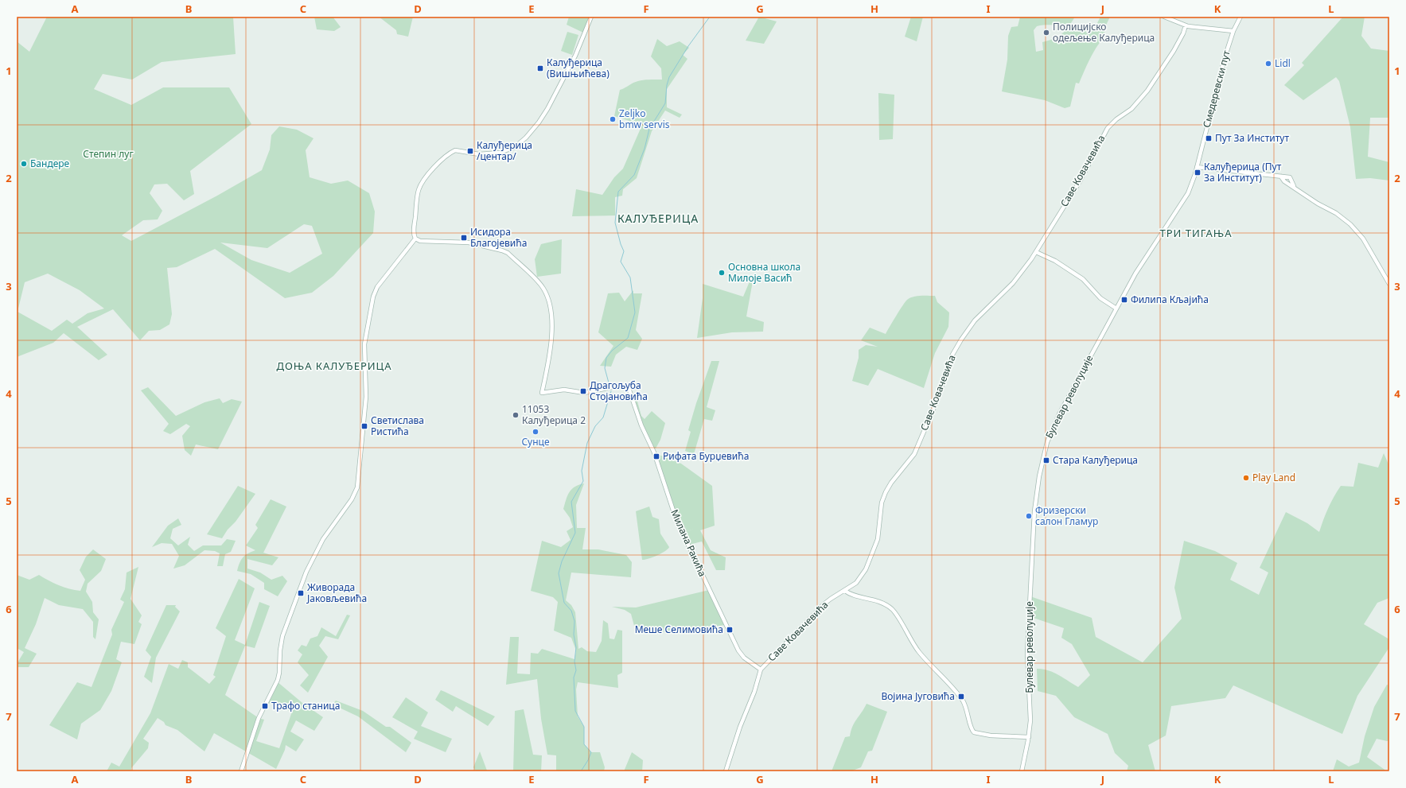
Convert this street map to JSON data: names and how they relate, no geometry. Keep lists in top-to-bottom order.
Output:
{
  "streets": {
    "street": [
      "Смедеревски пут",
      "Саве Ковачевића",
      "Булевар револуције",
      "Милана Ракића"
    ]
  },
  "crossings": [
    ["Смедеревски пут", "Булевар револуције"],
    ["Саве Ковачевића", "Милана Ракића"]
  ],
  "districts": ["КАЛУЂЕРИЦА", "ТРИ ТИГАЊА", "ДОЊА КАЛУЂЕРИЦА"],
  "parks": ["Степин луг"],
  "places": {
    "other": [
      "Полицијско одељење Калуђерица",
      "Lidl",
      "Zeljko bmw servis",
      "Бандере",
      "Основна школа Милоје Васић",
      "11053 Калуђерица 2",
      "Сунце",
      "Play Land",
      "Фризерски салон Гламур"
    ],
    "transit": [
      "Калуђерица (Вишњићева)",
      "Пут За Институт",
      "Калуђерица /центар/",
      "Калуђерица (Пут За Институт)",
      "Исидора Благојевића",
      "Филипа Кљајића",
      "Драгољуба Стојановића",
      "Светислава Ристића",
      "Рифата Бурџевића",
      "Стара Калуђерица",
      "Живорада Јаковљевића",
      "Меше Селимовића",
      "Војина Југовића",
      "Трафо станица"
    ]
  },
  "grid": {
    "columns": [
      "A",
      "B",
      "C",
      "D",
      "E",
      "F",
      "G",
      "H",
      "I",
      "J",
      "K",
      "L"
    ],
    "rows": [
      "1",
      "2",
      "3",
      "4",
      "5",
      "6",
      "7"
    ]
  }
}
